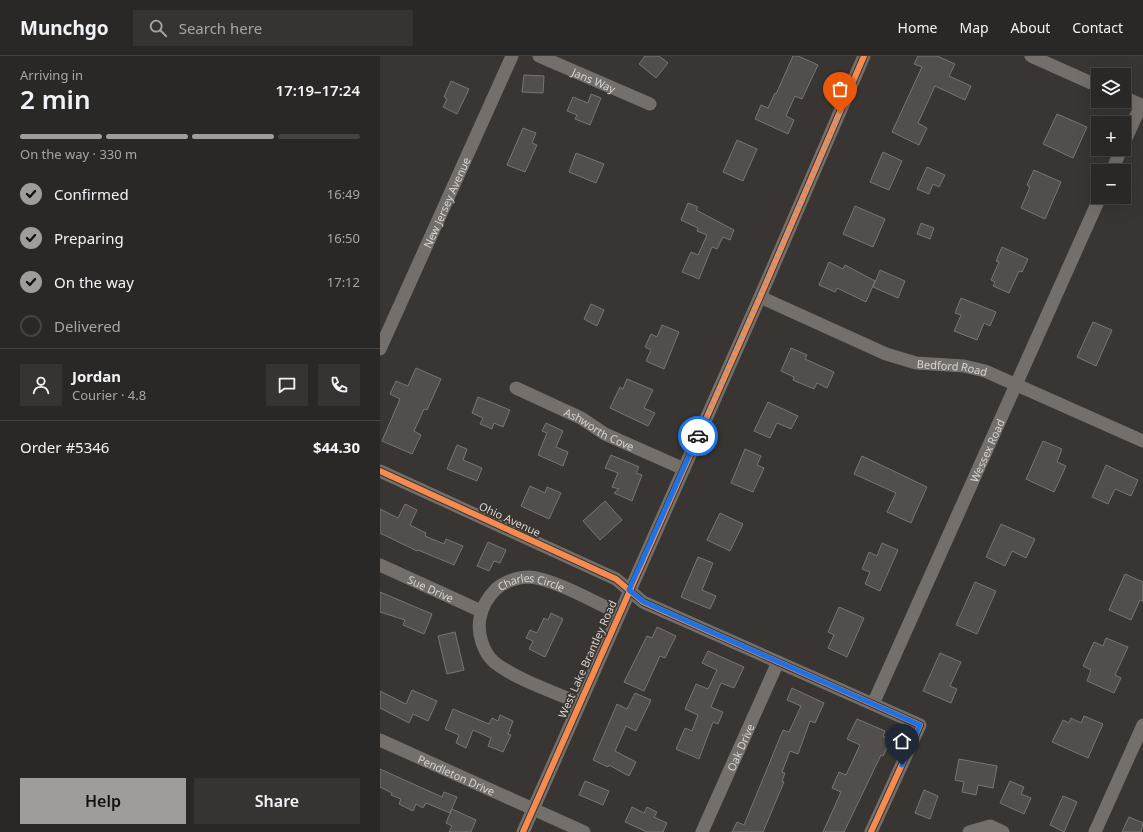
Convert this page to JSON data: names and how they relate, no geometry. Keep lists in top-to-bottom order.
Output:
{
  "streets": {
    "street": [
      "Jans Way",
      "New Jersey Avenue",
      "Bedford Road",
      "Ashworth Cove",
      "Wessex Road",
      "Ohio Avenue",
      "Sue Drive",
      "Charles Circle",
      "West Lake Brantley Road",
      "Oak Drive",
      "Pendleton Drive"
    ]
  },
  "crossings": [
    ["Bedford Road", "Wessex Road"],
    ["Bedford Road", "West Lake Brantley Road"],
    ["Ashworth Cove", "West Lake Brantley Road"],
    ["Wessex Road", "Ohio Avenue"],
    ["Ohio Avenue", "West Lake Brantley Road"],
    ["Ohio Avenue", "Oak Drive"],
    ["Sue Drive", "Charles Circle"],
    ["Sue Drive", "West Lake Brantley Road"],
    ["Charles Circle", "West Lake Brantley Road"],
    ["West Lake Brantley Road", "Pendleton Drive"]
  ],
  "page": {
    "header": "Munchgo",
    "search": "Search here",
    "nav": [
      "Home",
      "Map",
      "About",
      "Contact"
    ],
    "heading": ["2 min", "Arriving in", "17:19–17:24"],
    "panel": [
      "Jordan",
      "Courier · 4.8",
      "Order #5346",
      "$44.30"
    ],
    "map_buttons": ["+", "−"],
    "bar": "On the way · 330 m",
    "list": [
      ["Confirmed", "16:49"],
      ["Preparing", "16:50"],
      ["On the way", "17:12"],
      "Delivered"
    ],
    "buttons": ["Help", "Share"]
  }
}
